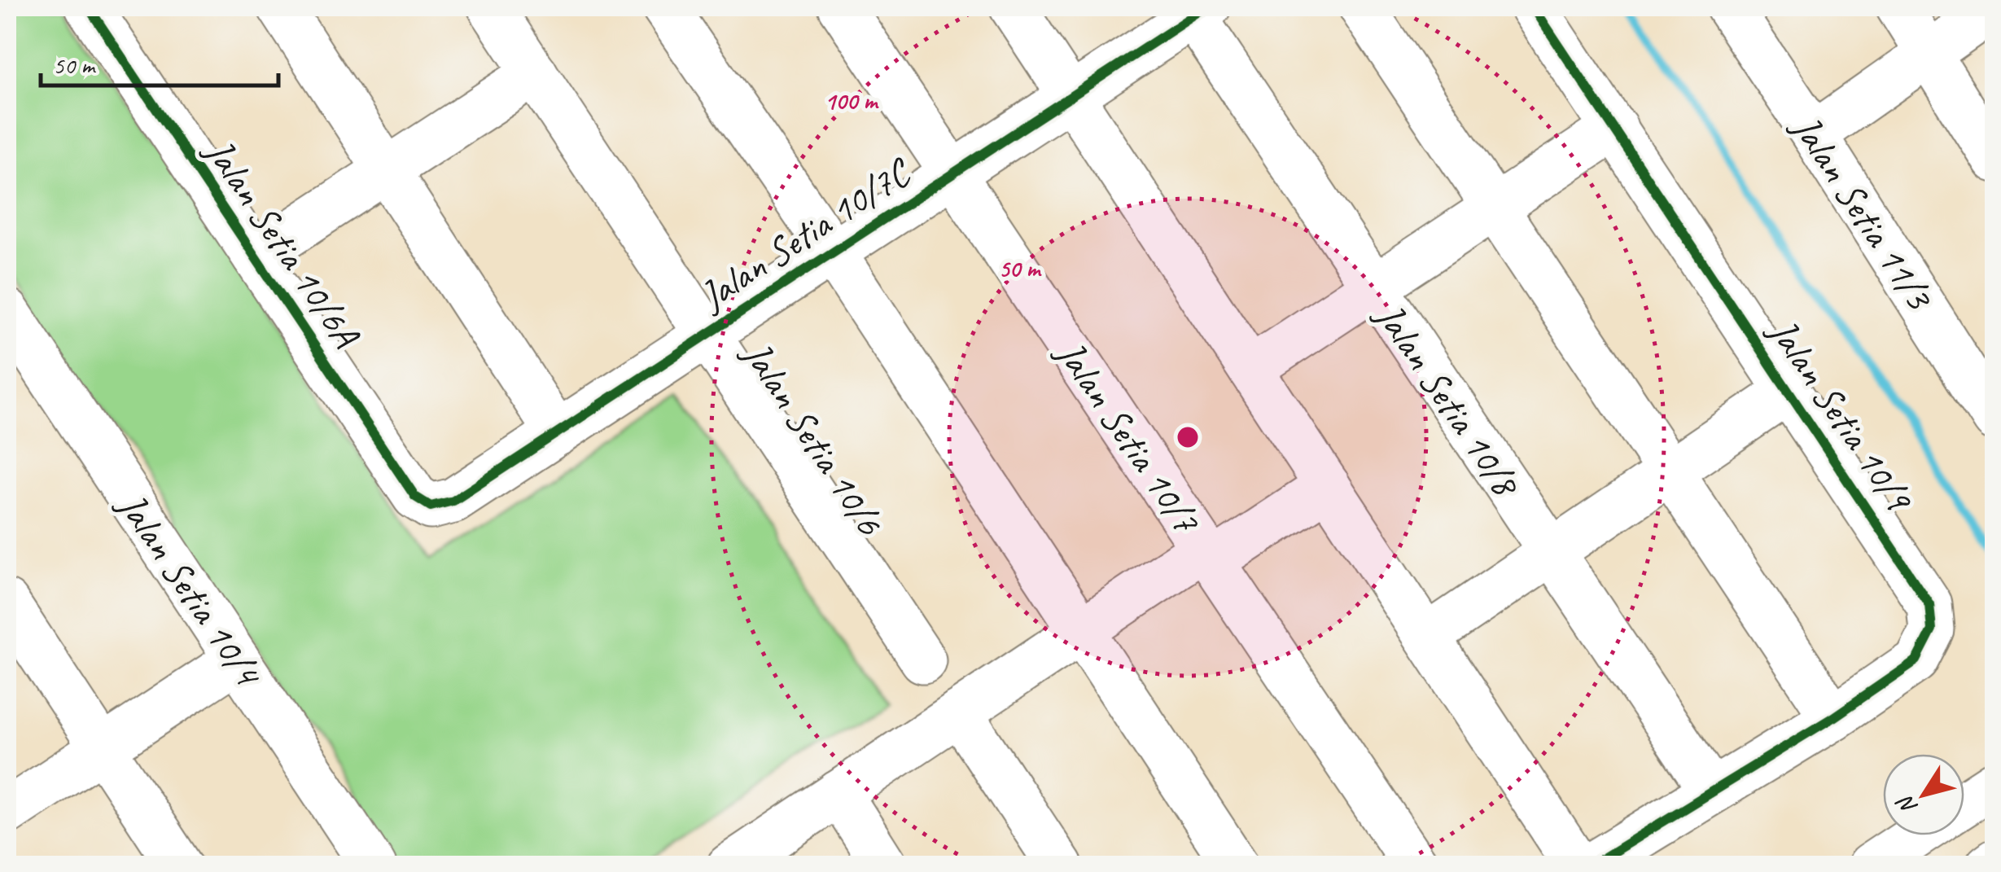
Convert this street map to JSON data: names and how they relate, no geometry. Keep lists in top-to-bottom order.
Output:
{
  "streets": {
    "street": [
      "Jalan Setia 11/3",
      "Jalan Setia 10/7C",
      "Jalan Setia 10/6A",
      "Jalan Setia 10/8",
      "Jalan Setia 10/9",
      "Jalan Setia 10/7",
      "Jalan Setia 10/6",
      "Jalan Setia 10/4"
    ]
  },
  "crossings": [
    ["Jalan Setia 10/7C", "Jalan Setia 10/6A"],
    ["Jalan Setia 10/7C", "Jalan Setia 10/8"],
    ["Jalan Setia 10/7C", "Jalan Setia 10/7"],
    ["Jalan Setia 10/7C", "Jalan Setia 10/6"],
    ["Jalan Setia 10/8", "Jalan Setia 10/9"]
  ],
  "scale_bar": "50 m",
  "north": "bottom left",
  "rings": ["100 m", "50 m"]
}
